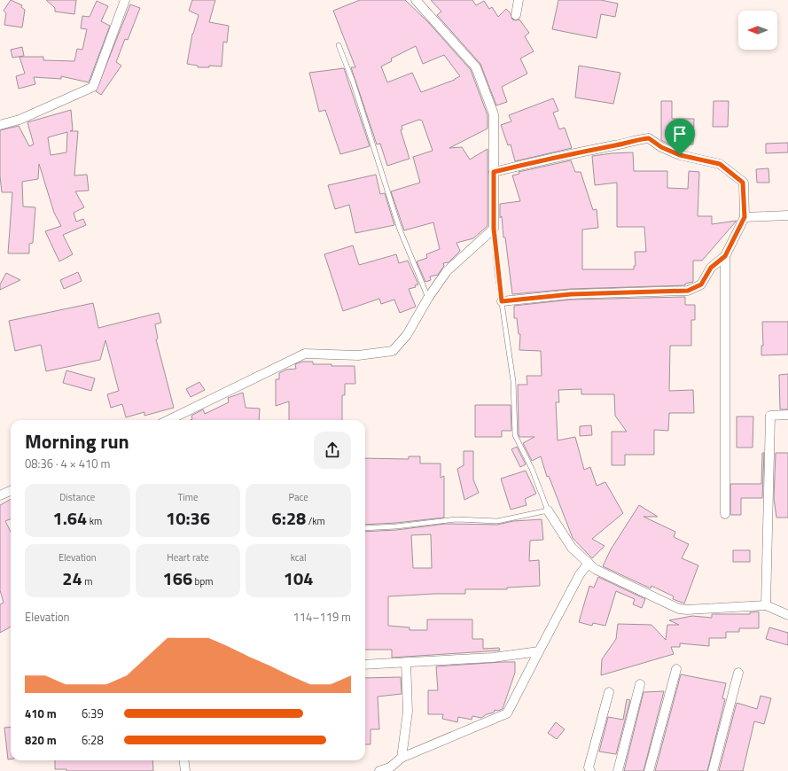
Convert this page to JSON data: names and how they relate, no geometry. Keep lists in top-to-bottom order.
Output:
{
  "north": "left",
  "page": {
    "heading": ["Morning run", "08:36 · 4 × 410 m"],
    "stats": [
      ["Distance", "1.64 km"],
      ["Time", "10:36"],
      ["Pace", "6:28 /km"],
      ["Elevation", "24 m"],
      ["Heart rate", "166 bpm"],
      ["kcal", "104"]
    ],
    "chart": ["Elevation", "114–119 m"],
    "list": [
      {
        "name": "410 m",
        "note": "6:39"
      },
      {
        "name": "820 m",
        "note": "6:28"
      }
    ]
  }
}
